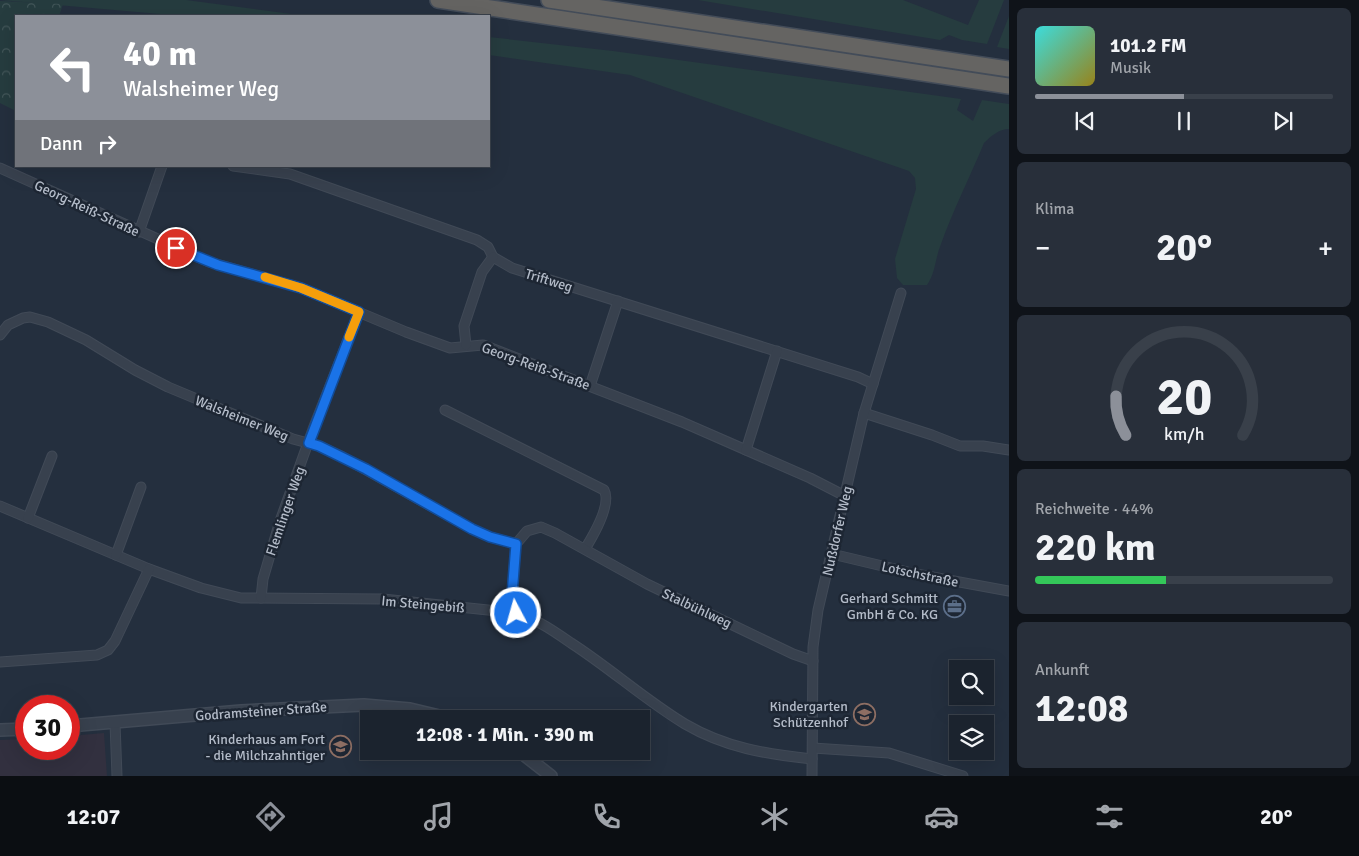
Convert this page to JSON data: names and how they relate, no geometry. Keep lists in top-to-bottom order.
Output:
{
  "streets": {
    "street": [
      "Georg-Reiß-Straße",
      "Triftweg",
      "Walsheimer Weg",
      "Flemlinger Weg",
      "Nußdorfer Weg",
      "Lotschstraße",
      "Im Steingebiß",
      "Stalbühlweg",
      "Godramsteiner Straße"
    ]
  },
  "crossings": [
    ["Georg-Reiß-Straße", "Flemlinger Weg"],
    ["Georg-Reiß-Straße", "Nußdorfer Weg"],
    ["Triftweg", "Nußdorfer Weg"],
    ["Walsheimer Weg", "Flemlinger Weg"],
    ["Walsheimer Weg", "Stalbühlweg"],
    ["Flemlinger Weg", "Im Steingebiß"],
    ["Nußdorfer Weg", "Lotschstraße"],
    ["Nußdorfer Weg", "Im Steingebiß"],
    ["Nußdorfer Weg", "Stalbühlweg"]
  ],
  "places": {
    "office": ["Gerhard Schmitt GmbH & Co. KG"],
    "school or university": ["Kindergarten Schützenhof", "Kinderhaus am Fort - die Milchzahntiger"]
  },
  "page": {
    "turn": ["40 m", "Walsheimer Weg"],
    "song": ["101.2 FM", "Musik"],
    "then": "Dann",
    "tile": [
      "Klima",
      ["Reichweite · 44%", "220 km"],
      ["Ankunft", "12:08"]
    ],
    "heat": ["−", "20°", "+"],
    "limit": "30",
    "trip": "12:08 · 1 Min. · 390 m",
    "tabs": ["12:07", "20°"],
    "gauge": ["20", "km/h"]
  }
}
